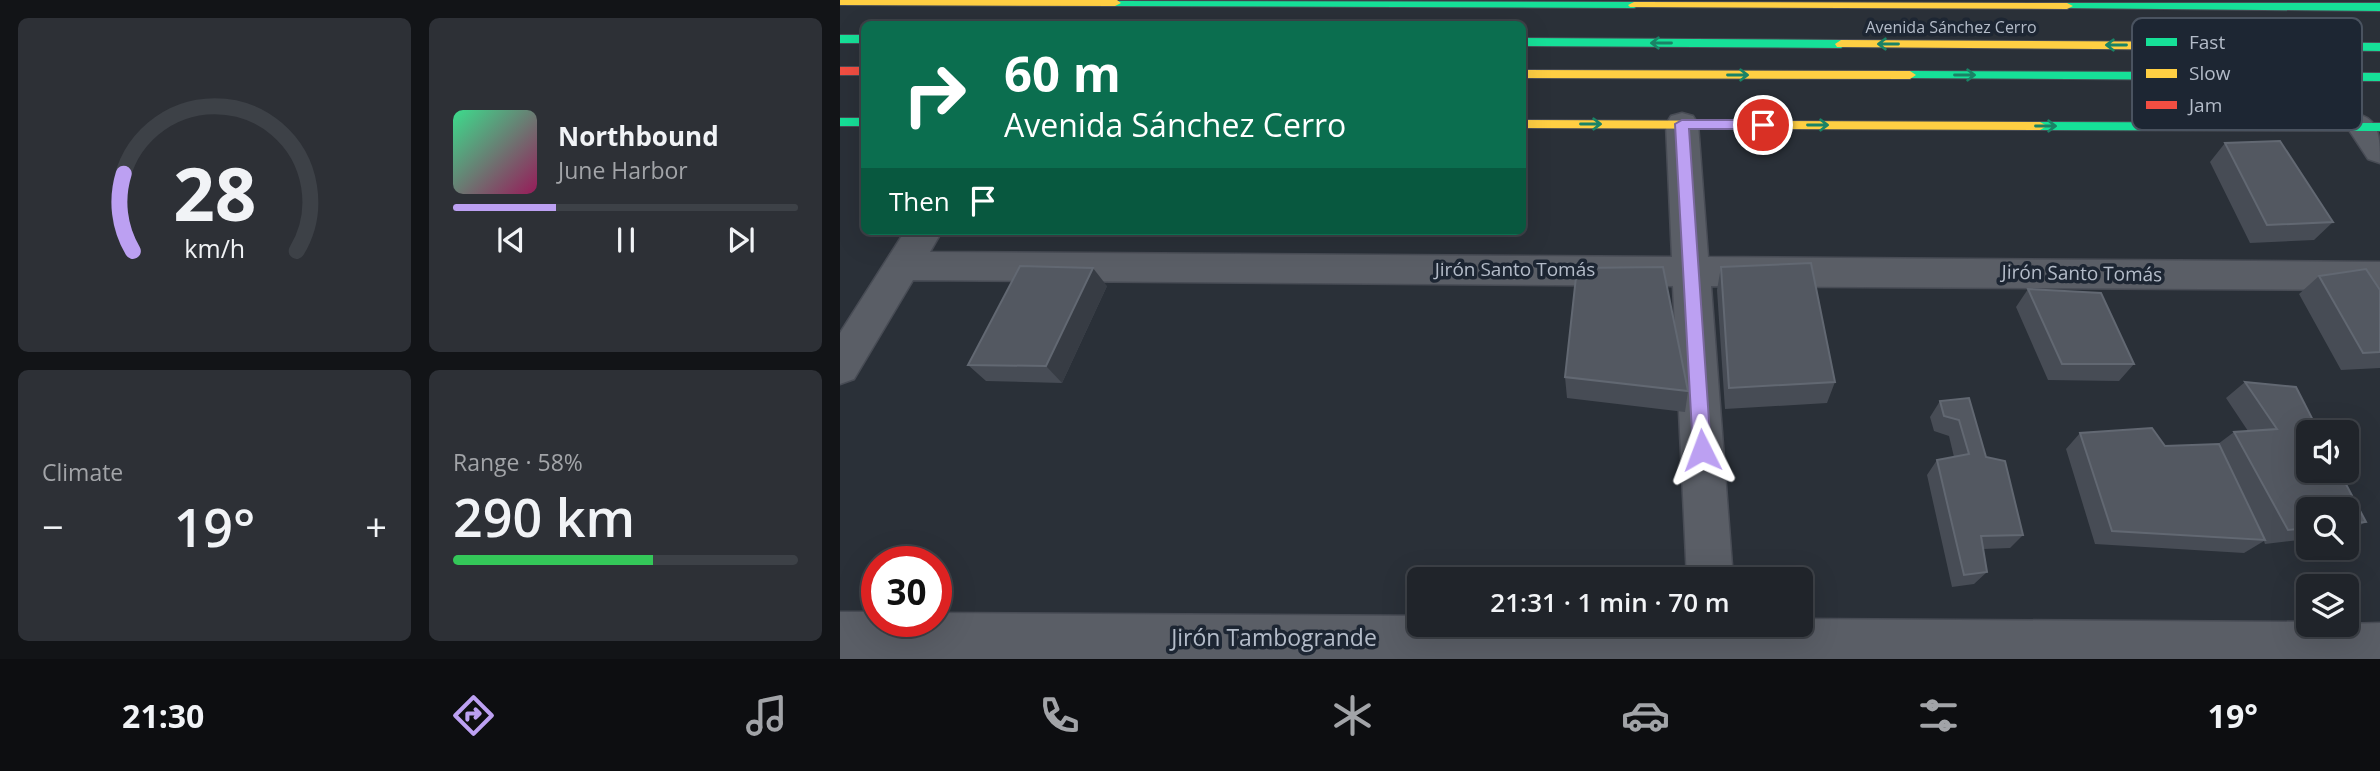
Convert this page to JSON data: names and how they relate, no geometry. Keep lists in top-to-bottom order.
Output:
{
  "streets": {
    "main road": ["Avenida Sánchez Cerro"],
    "street": ["Jirón Santo Tomás", "Jirón Tambogrande"]
  },
  "legend": ["Fast", "Slow", "Jam"],
  "page": {
    "turn": ["60 m", "Avenida Sánchez Cerro"],
    "song": ["Northbound", "June Harbor"],
    "then": "Then",
    "tile": [
      "Climate",
      ["Range · 58%", "290 km"]
    ],
    "heat": ["−", "19°", "+"],
    "limit": "30",
    "trip": "21:31 · 1 min · 70 m",
    "tabs": ["21:30", "19°"],
    "gauge": ["28", "km/h"]
  }
}
